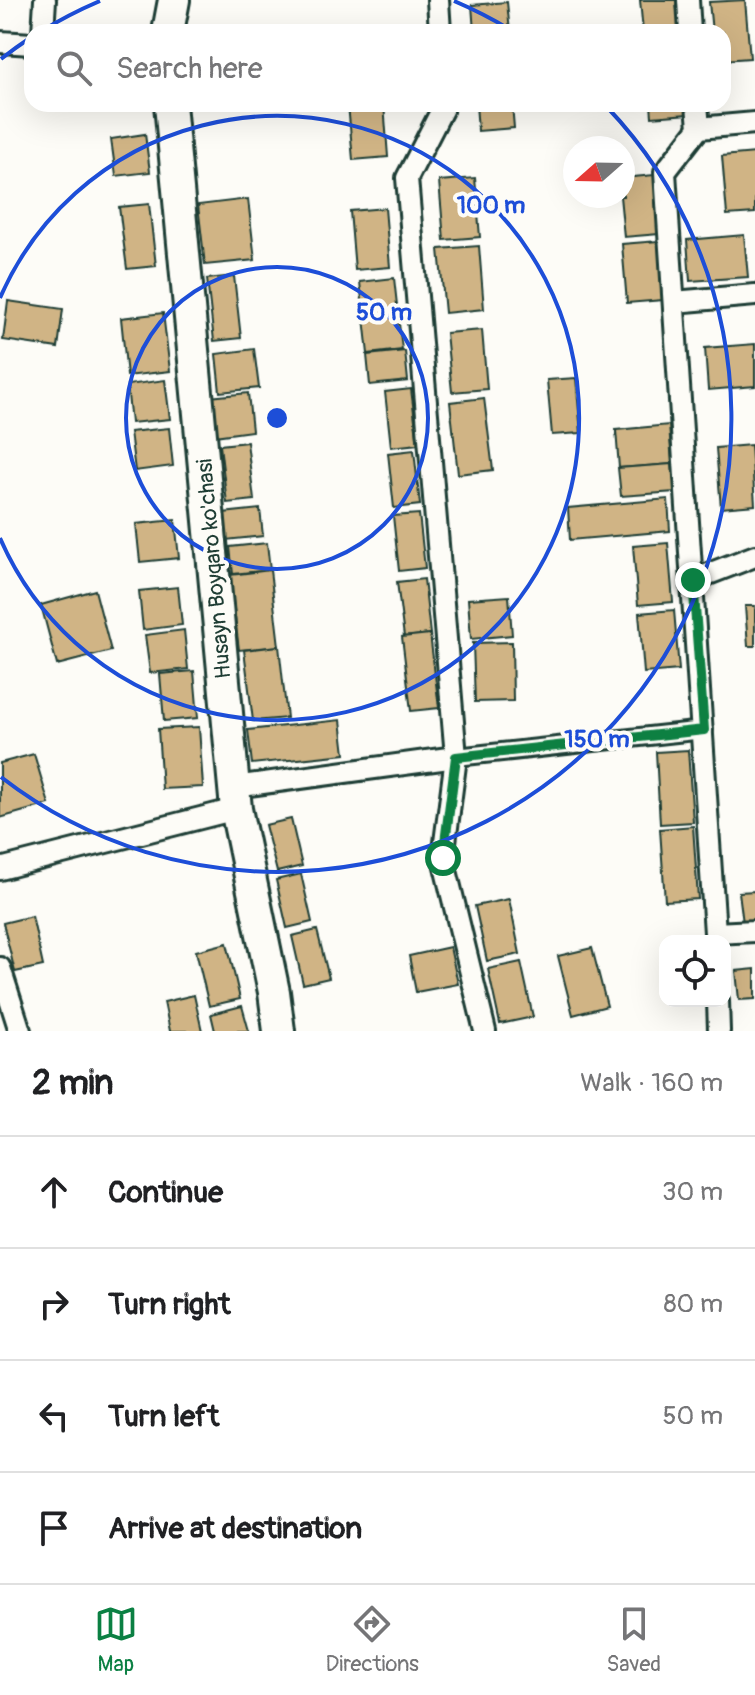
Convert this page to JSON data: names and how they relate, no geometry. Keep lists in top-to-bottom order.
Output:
{
  "streets": {
    "main road": ["Husayn Boyqaro ko'chasi"]
  },
  "north": "left",
  "page": {
    "search": "Search here",
    "heading": ["2 min", "Walk · 160 m"],
    "list": [
      ["Continue", "30 m"],
      ["Turn right", "80 m"],
      ["Turn left", "50 m"],
      "Arrive at destination"
    ],
    "nav": ["Map", "Directions", "Saved"]
  },
  "rings": ["100 m", "50 m", "150 m"]
}
